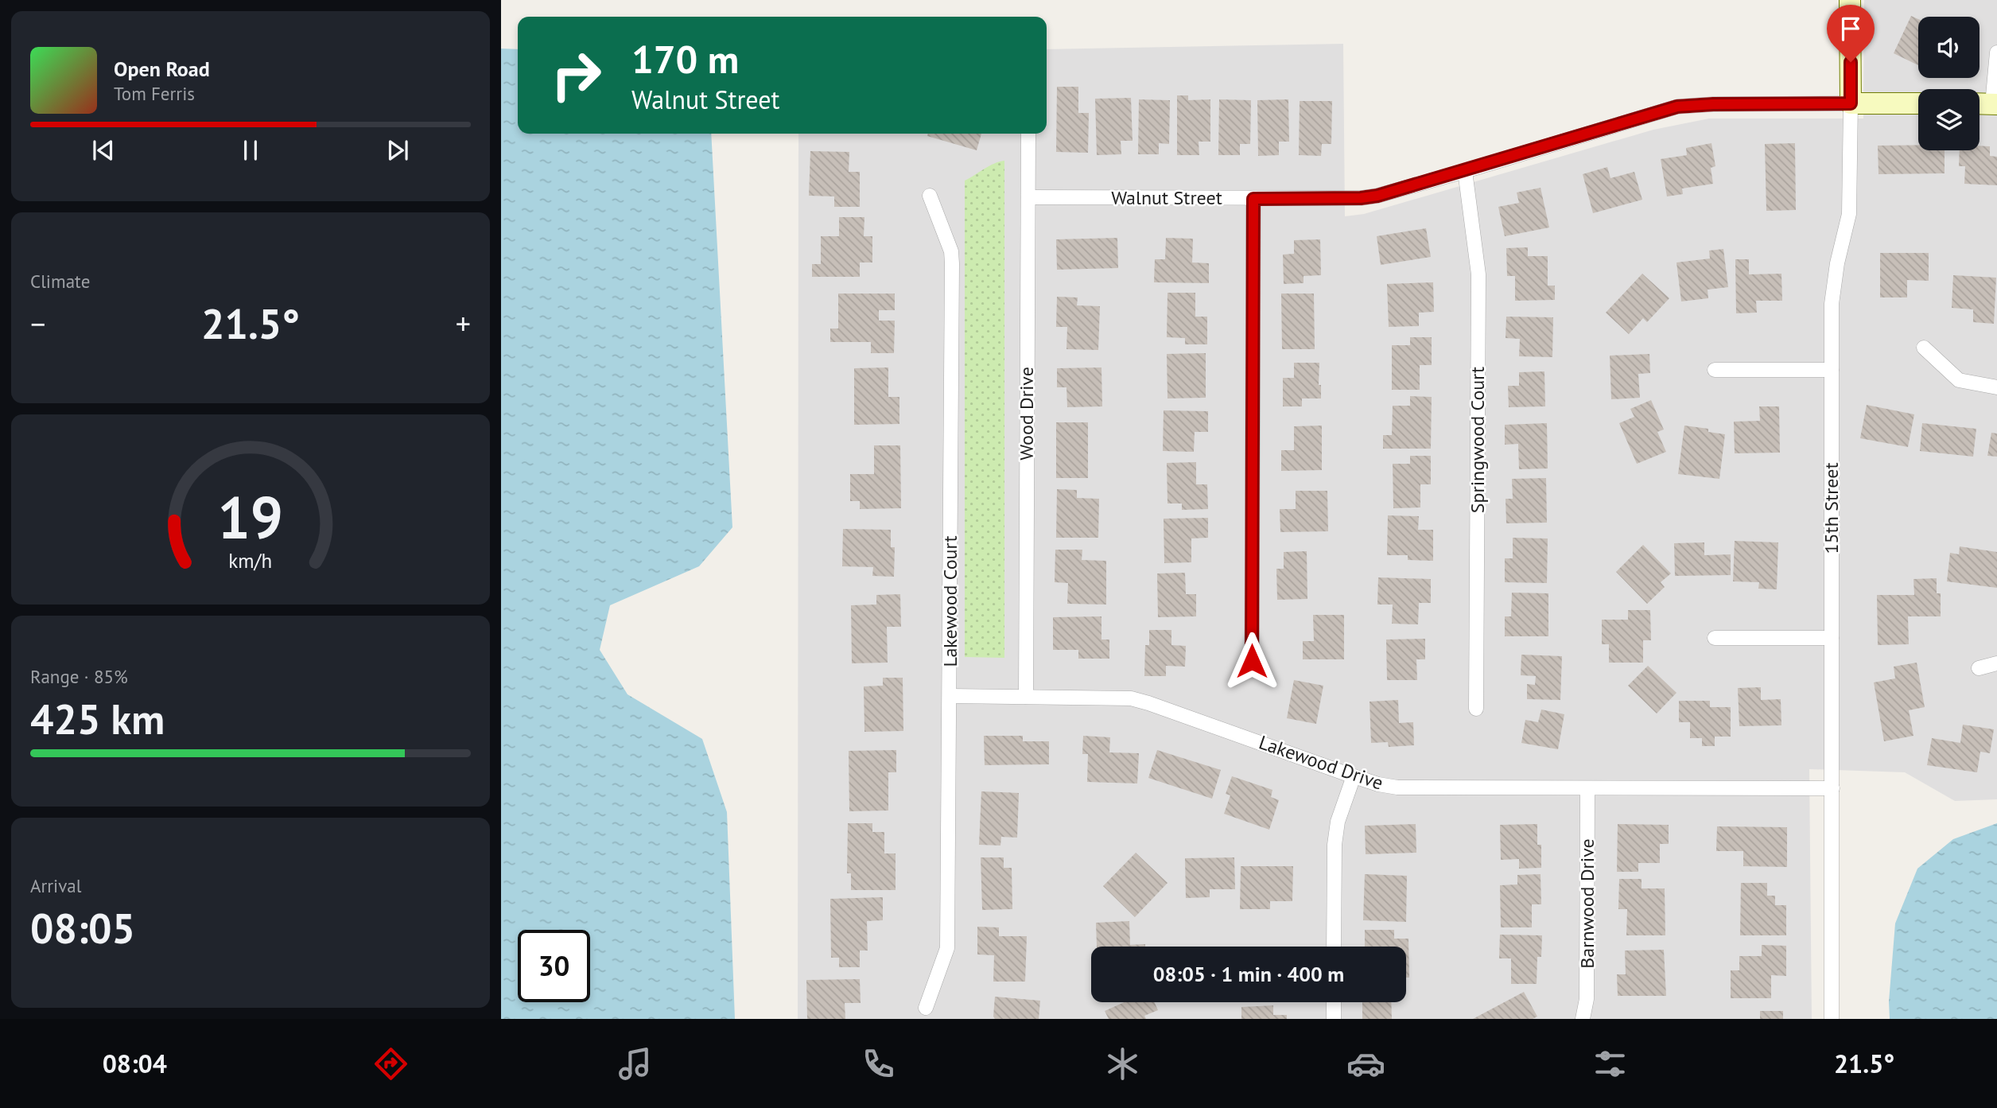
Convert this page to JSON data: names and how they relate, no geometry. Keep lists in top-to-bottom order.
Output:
{
  "streets": {
    "street": [
      "Walnut Street",
      "Wood Drive",
      "Springwood Court",
      "15th Street",
      "Lakewood Court",
      "Lakewood Drive",
      "Barnwood Drive"
    ]
  },
  "crossings": [
    ["Walnut Street", "Wood Drive"],
    ["Walnut Street", "Springwood Court"],
    ["Walnut Street", "15th Street"],
    ["Wood Drive", "Lakewood Drive"],
    ["15th Street", "Lakewood Drive"],
    ["Lakewood Court", "Lakewood Drive"],
    ["Lakewood Drive", "Barnwood Drive"]
  ],
  "page": {
    "turn": ["170 m", "Walnut Street"],
    "song": ["Open Road", "Tom Ferris"],
    "tile": [
      "Climate",
      ["Range · 85%", "425 km"],
      ["Arrival", "08:05"]
    ],
    "heat": ["−", "21.5°", "+"],
    "limit": "30",
    "trip": "08:05 · 1 min · 400 m",
    "tabs": ["08:04", "21.5°"],
    "gauge": ["19", "km/h"]
  }
}
